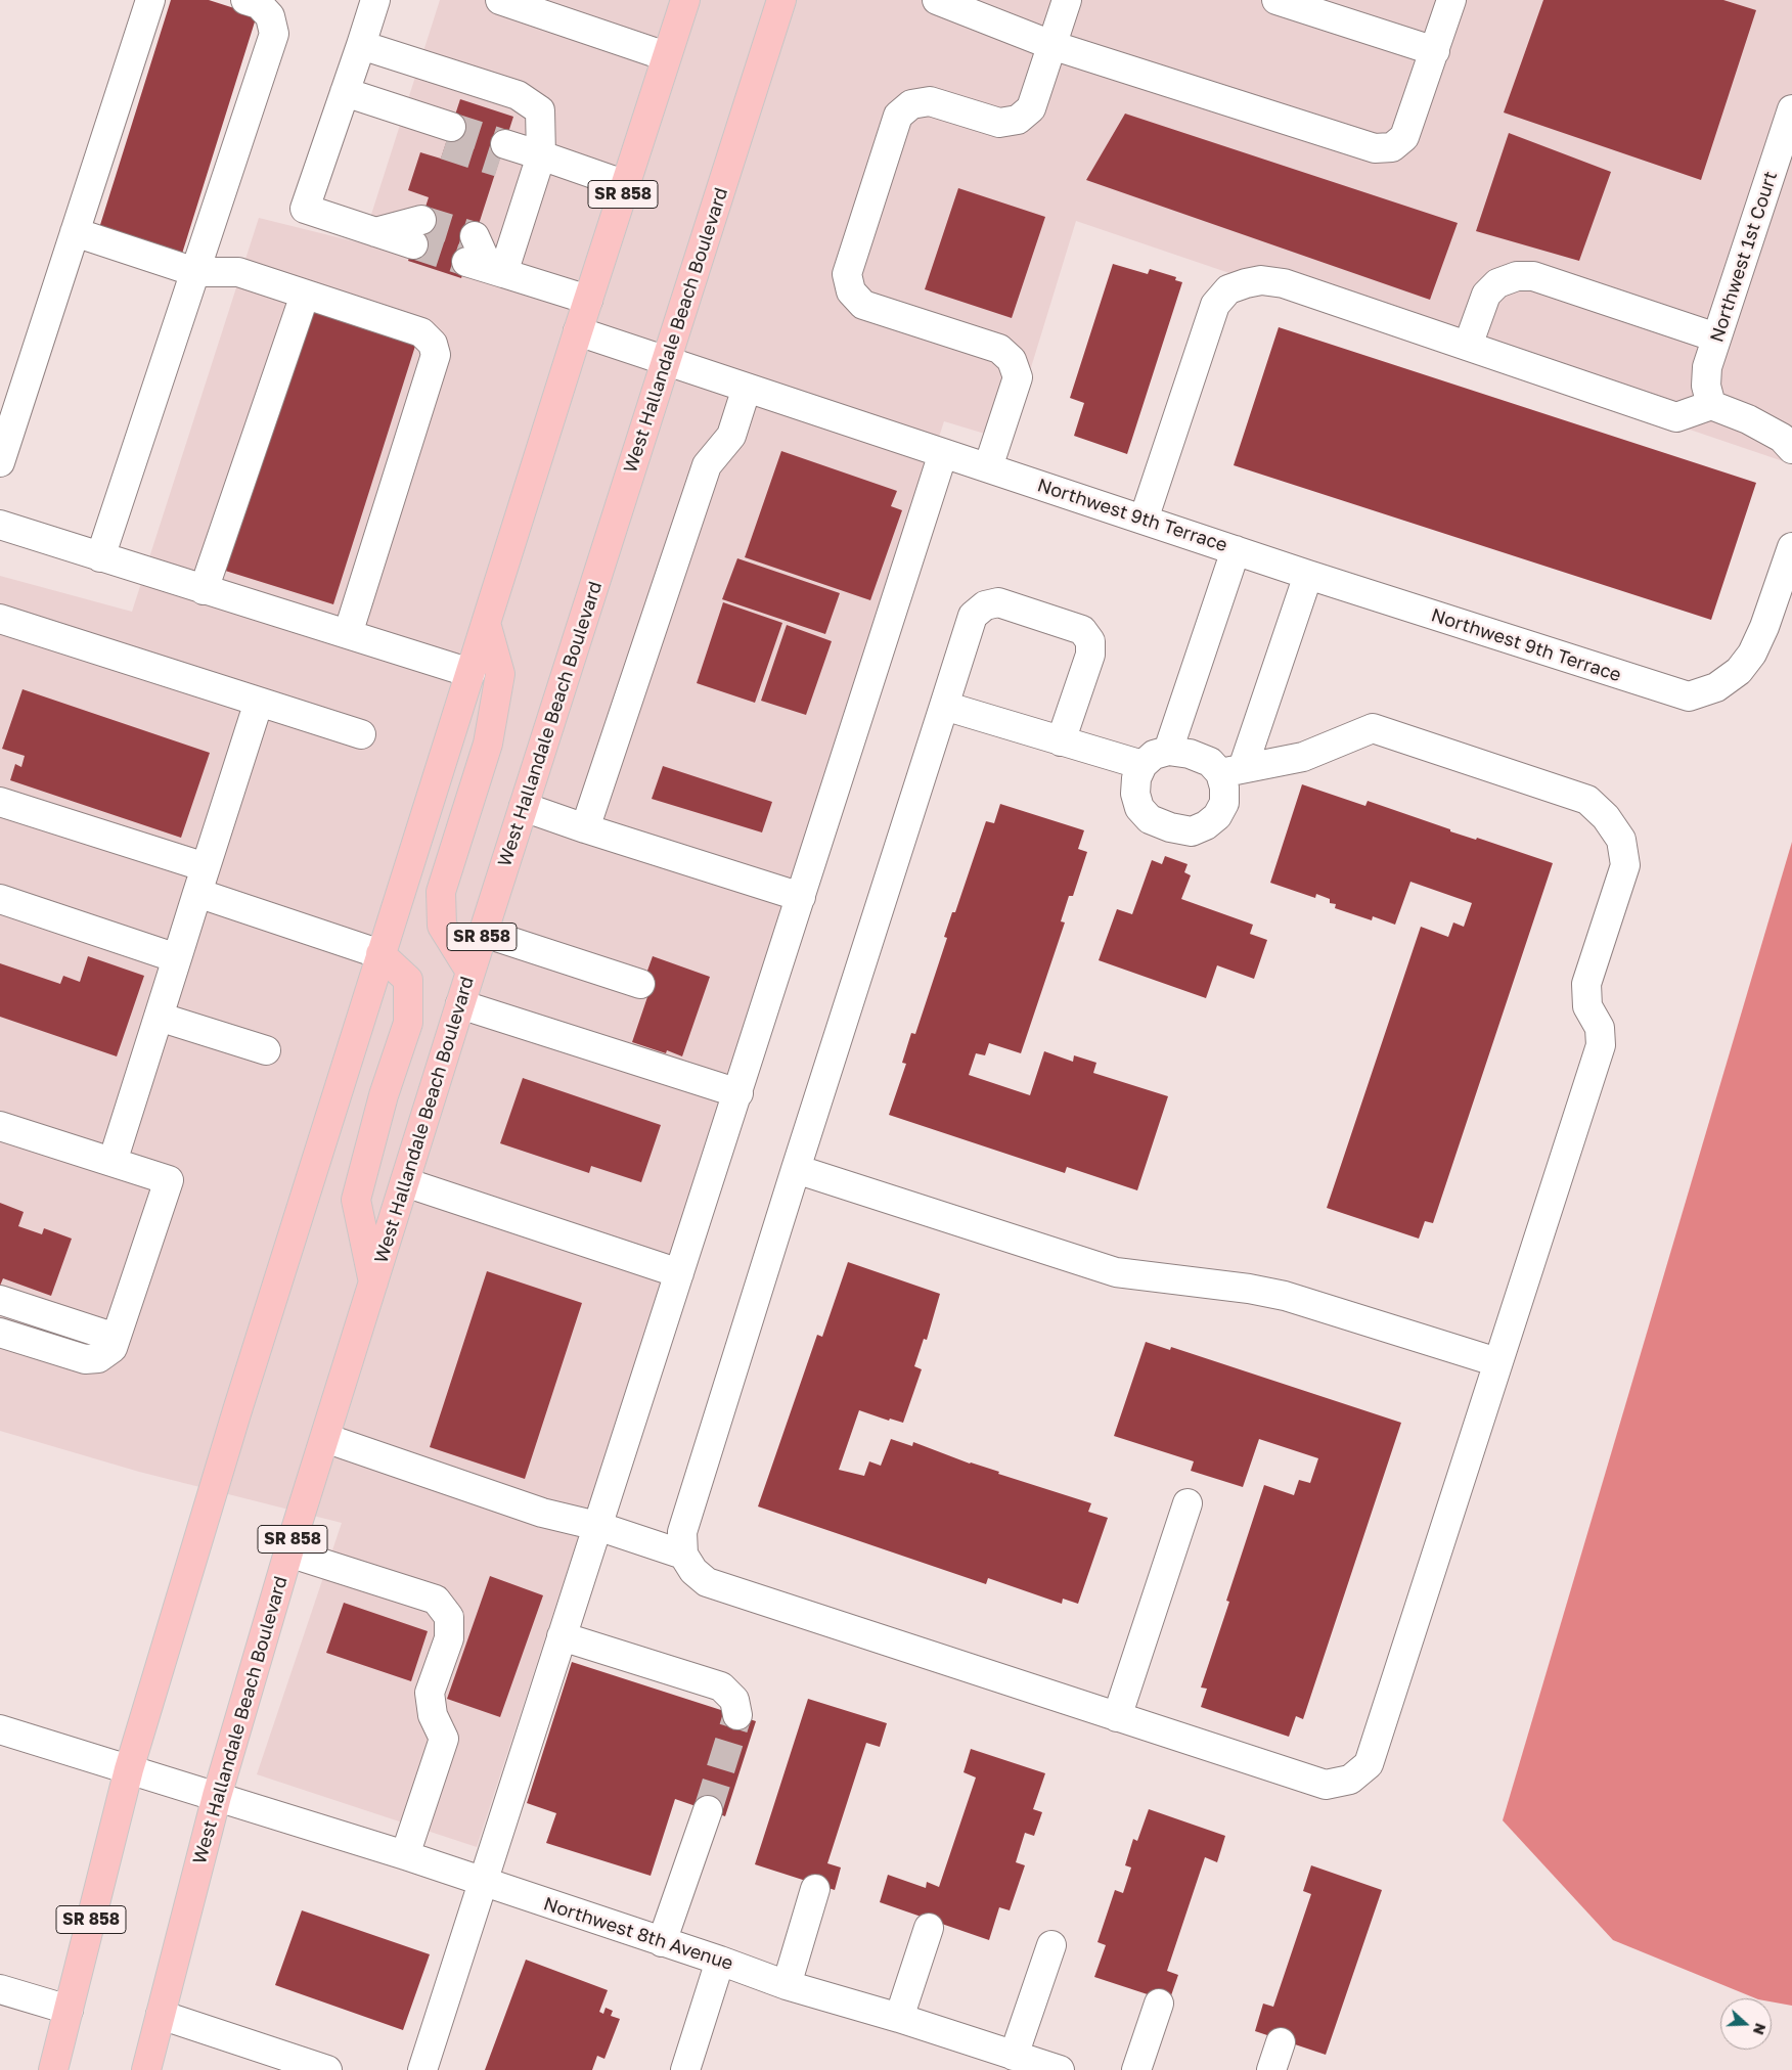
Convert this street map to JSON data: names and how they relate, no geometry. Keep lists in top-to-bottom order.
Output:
{
  "streets": {
    "main road": ["SR 858", "West Hallandale Beach Boulevard"],
    "street": ["Northwest 1st Court", "Northwest 9th Terrace", "Northwest 8th Avenue"]
  },
  "crossings": [
    ["SR 858", "Northwest 9th Terrace"],
    ["SR 858", "Northwest 8th Avenue"],
    ["West Hallandale Beach Boulevard", "Northwest 9th Terrace"],
    ["West Hallandale Beach Boulevard", "Northwest 8th Avenue"]
  ],
  "north": "right"
}
